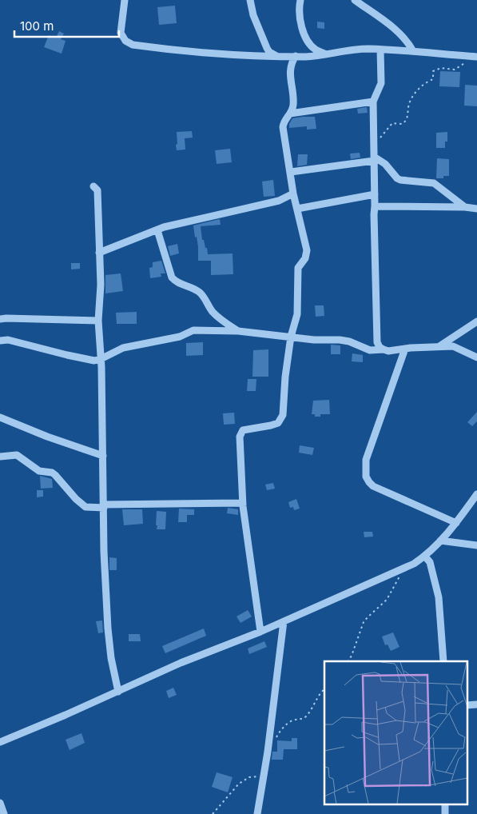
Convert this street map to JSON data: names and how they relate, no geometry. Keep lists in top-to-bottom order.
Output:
{
  "scale_bar": "100 m"
}
